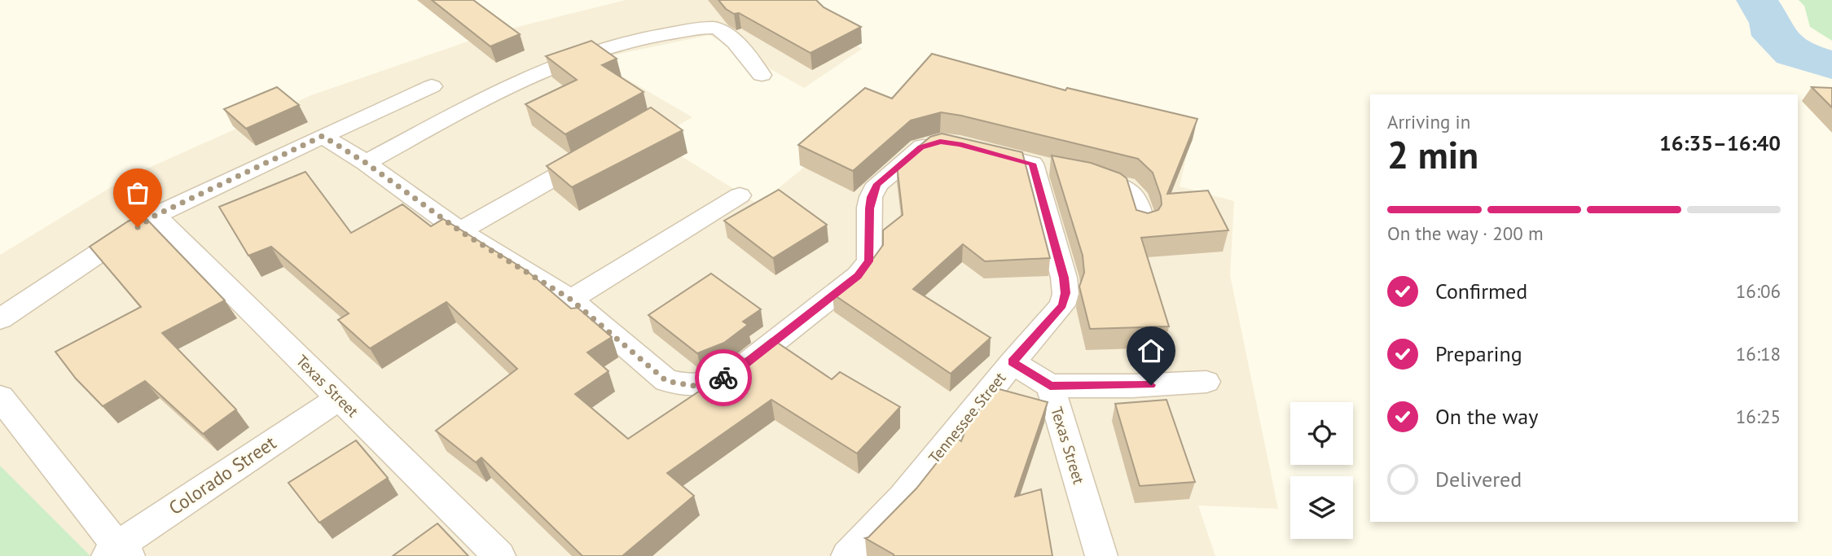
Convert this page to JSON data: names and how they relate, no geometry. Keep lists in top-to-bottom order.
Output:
{
  "streets": {
    "street": ["Texas Street", "Tennessee Street", "Colorado Street"]
  },
  "crossings": [
    ["Texas Street", "Colorado Street"]
  ],
  "page": {
    "heading": ["2 min", "Arriving in", "16:35–16:40"],
    "bar": "On the way · 200 m",
    "list": [
      ["Confirmed", "16:06"],
      ["Preparing", "16:18"],
      ["On the way", "16:25"],
      "Delivered"
    ]
  }
}
